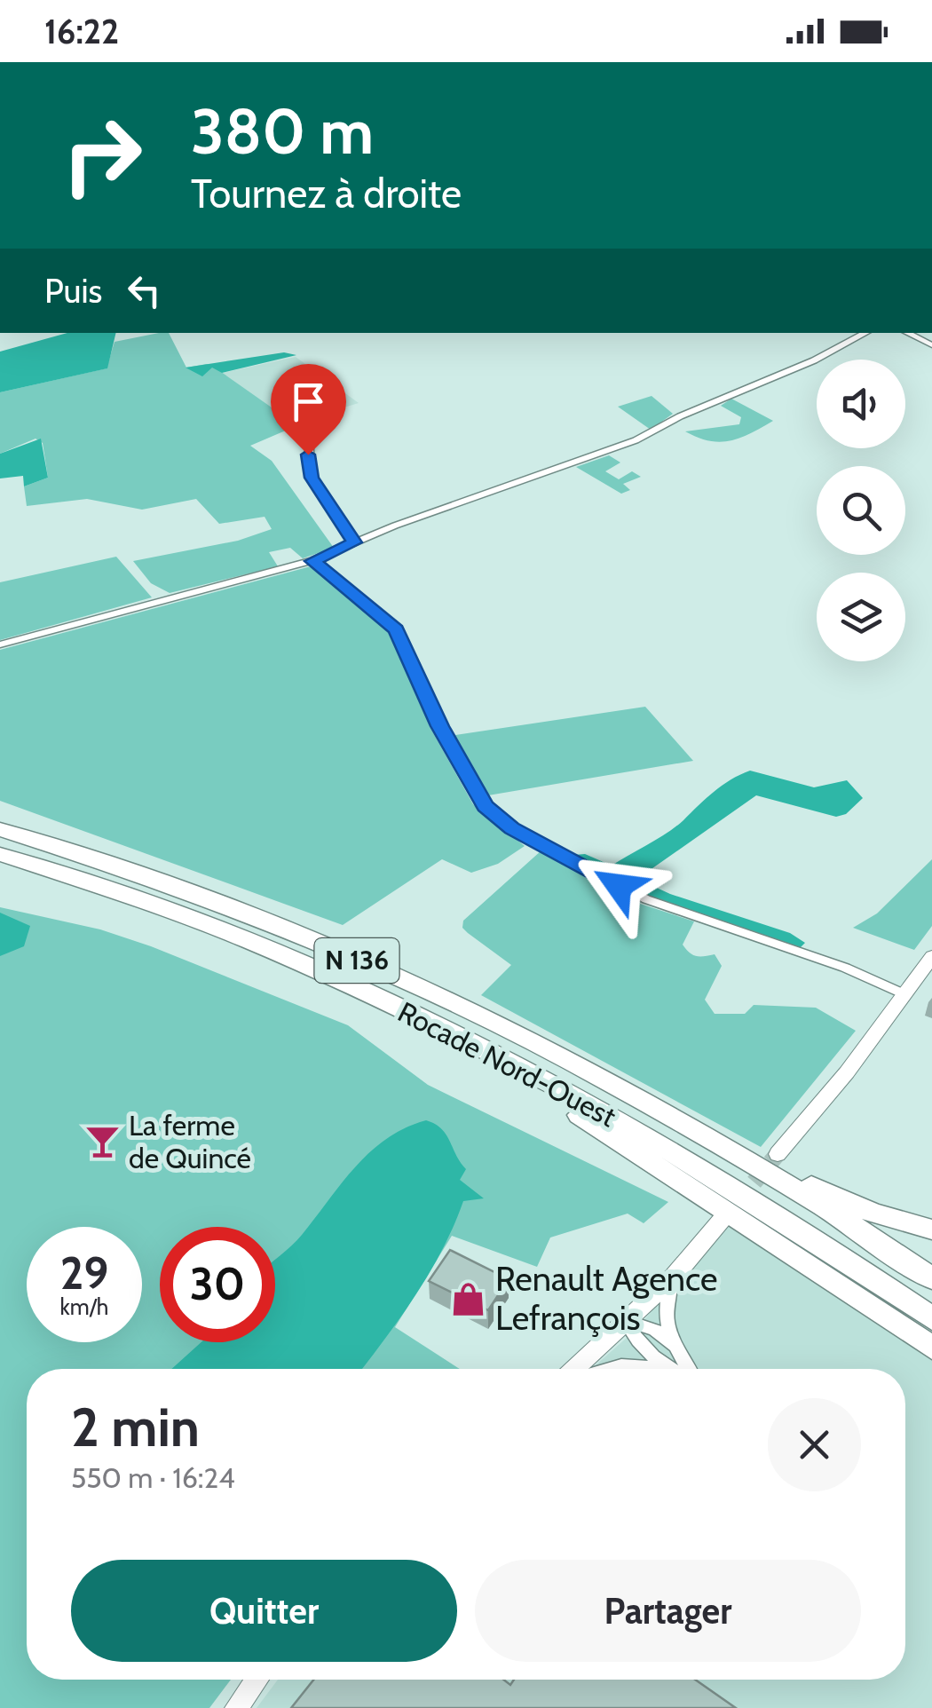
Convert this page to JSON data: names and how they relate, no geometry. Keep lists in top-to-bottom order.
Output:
{
  "streets": {
    "highway": ["N 136", "Rocade Nord-Ouest"]
  },
  "places": {
    "bar": ["La ferme de Quincé"],
    "shop": ["Renault Agence Lefrançois"]
  },
  "page": {
    "status": "16:22",
    "turn": ["380 m", "Tournez à droite"],
    "then": "Puis",
    "speed": "29 km/h",
    "limit": "30",
    "heading": ["2 min", "550 m · 16:24"],
    "buttons": ["Quitter", "Partager"]
  }
}
